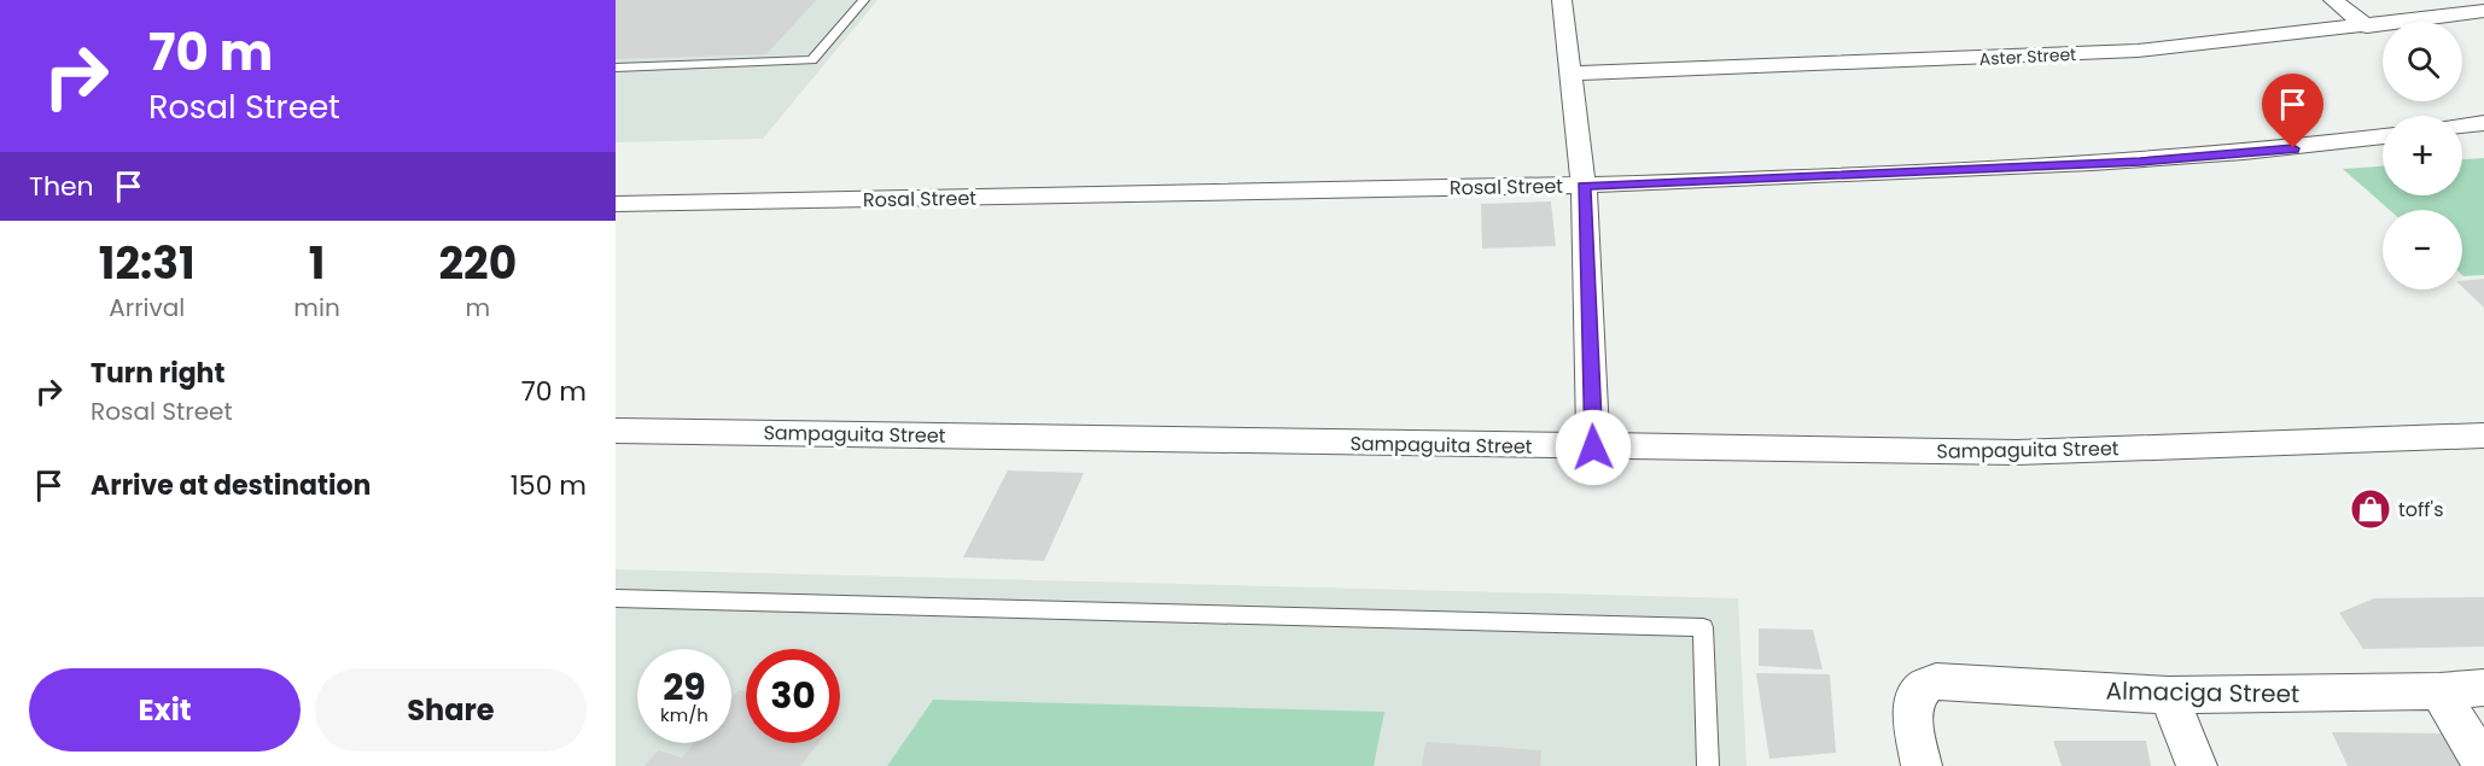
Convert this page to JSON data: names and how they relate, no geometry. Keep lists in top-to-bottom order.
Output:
{
  "streets": {
    "street": [
      "Aster Street",
      "Rosal Street",
      "Sampaguita Street",
      "Almaciga Street"
    ]
  },
  "places": {
    "shop": ["toff's"]
  },
  "page": {
    "turn": ["70 m", "Rosal Street"],
    "map_buttons": ["+", "−"],
    "then": "Then",
    "eta": [
      "12:31",
      "Arrival",
      "1",
      "min",
      "220",
      "m"
    ],
    "list": [
      {
        "name": "Turn right",
        "note": "Rosal Street",
        "value": "70 m"
      },
      {
        "name": "Arrive at destination",
        "value": "150 m"
      }
    ],
    "speed": "29 km/h",
    "limit": "30",
    "buttons": ["Exit", "Share"]
  }
}
